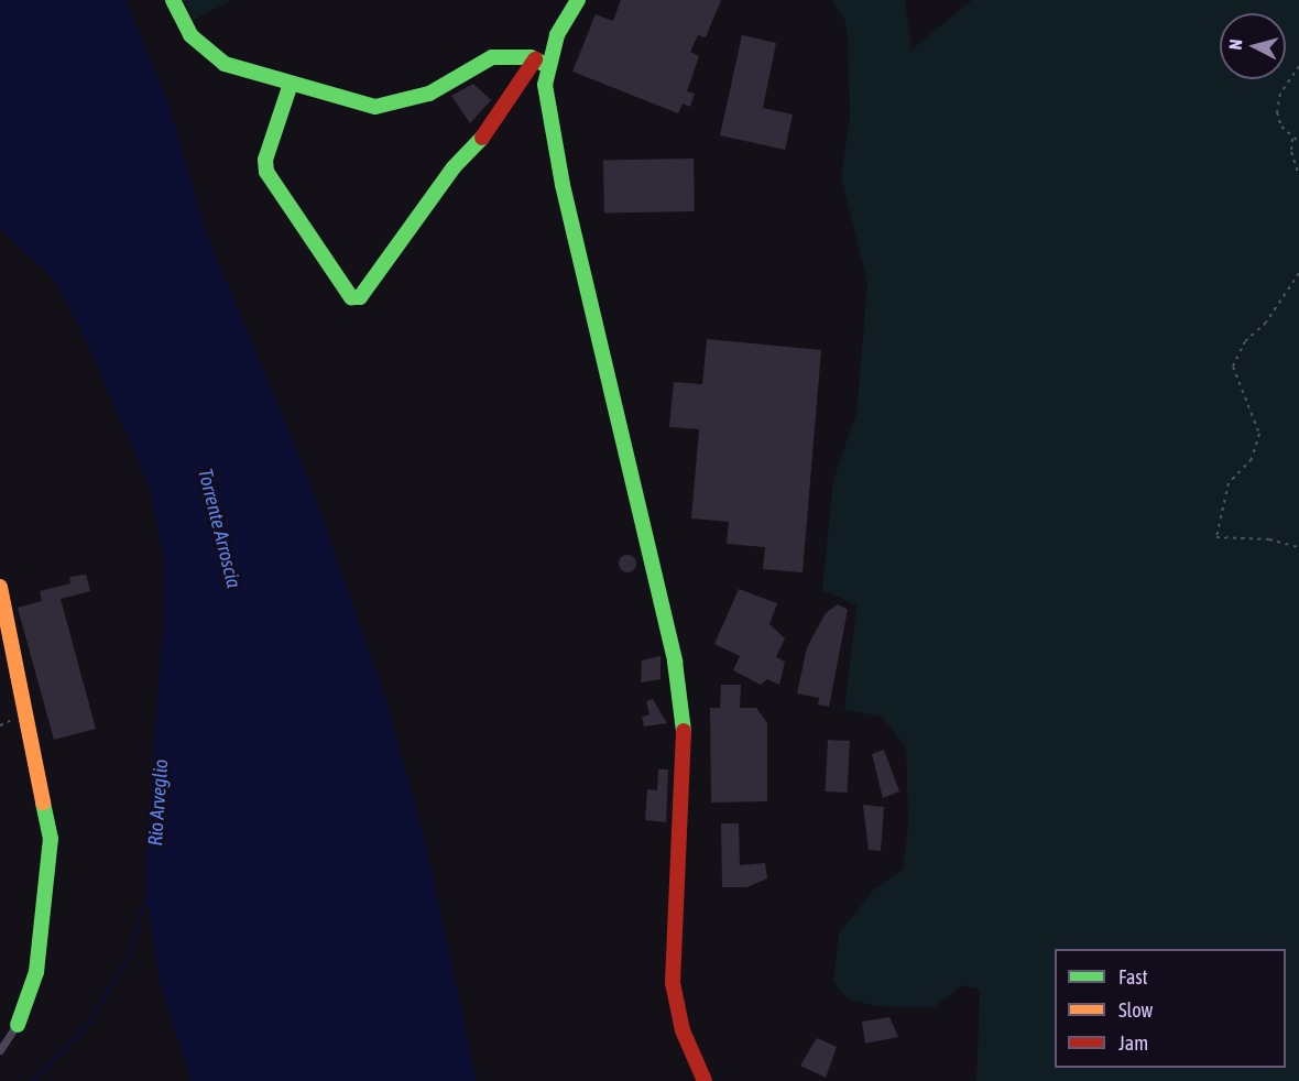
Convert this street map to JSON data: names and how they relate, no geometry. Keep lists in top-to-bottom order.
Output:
{
  "water": ["Torrente Arroscia", "Rio Arveglio"],
  "legend": ["Fast", "Slow", "Jam"],
  "north": "left"
}
